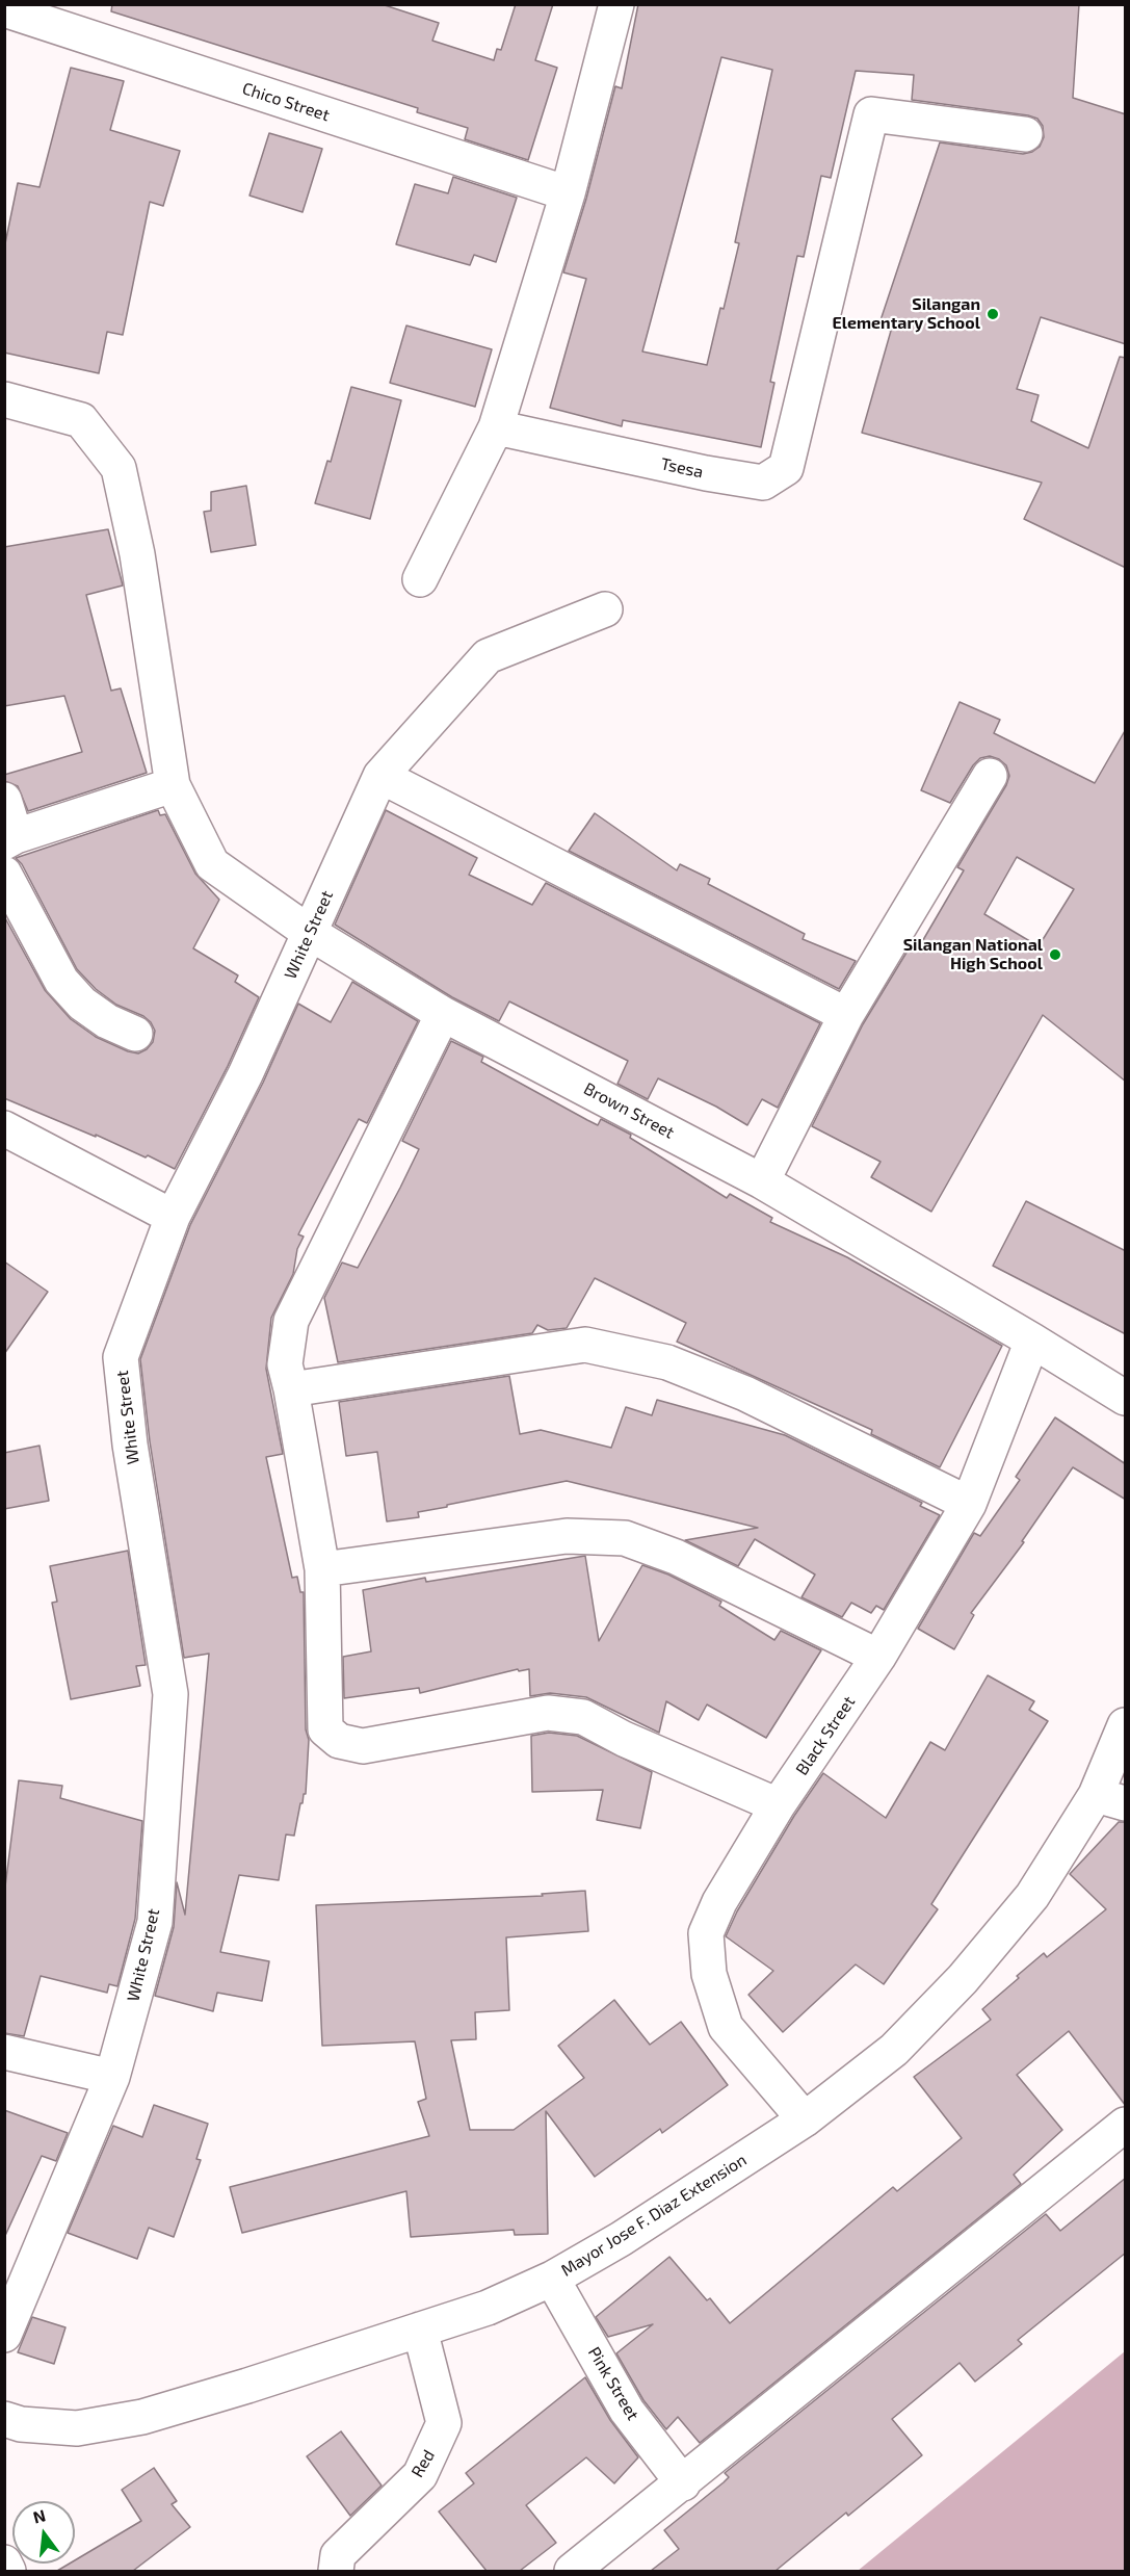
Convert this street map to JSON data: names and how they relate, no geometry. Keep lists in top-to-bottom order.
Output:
{
  "streets": {
    "street": [
      "Chico Street",
      "Tsesa",
      "White Street",
      "Brown Street",
      "Black Street",
      "Mayor Jose F. Diaz Extension",
      "Pink Street",
      "Red"
    ]
  },
  "crossings": [
    ["White Street", "Brown Street"],
    ["Brown Street", "Black Street"],
    ["Black Street", "Mayor Jose F. Diaz Extension"],
    ["Mayor Jose F. Diaz Extension", "Pink Street"],
    ["Mayor Jose F. Diaz Extension", "Red"]
  ],
  "places": ["Silangan Elementary School", "Silangan National High School"],
  "north": "top"
}
